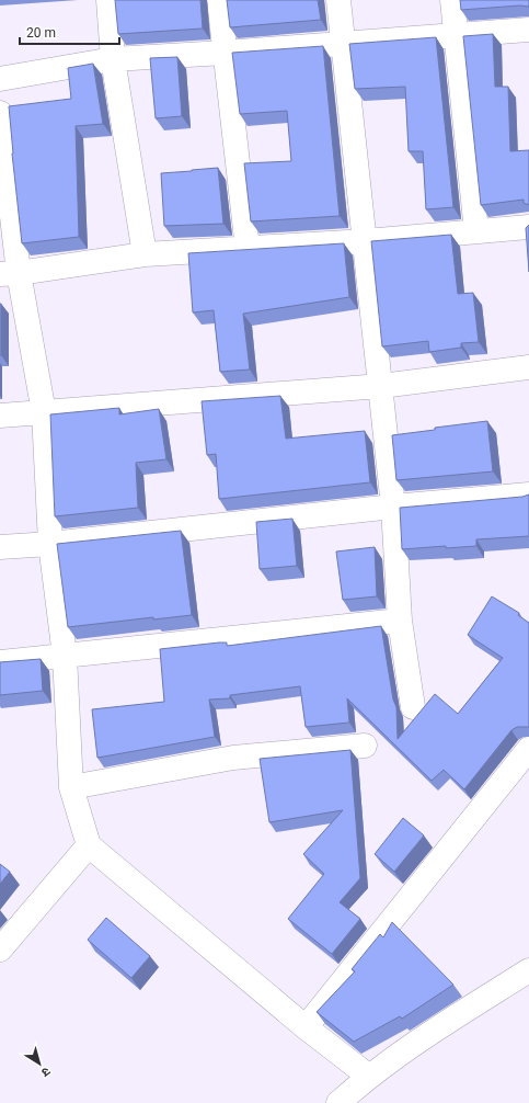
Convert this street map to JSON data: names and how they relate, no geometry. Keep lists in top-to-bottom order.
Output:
{
  "scale_bar": "20 m",
  "north": "bottom right"
}
